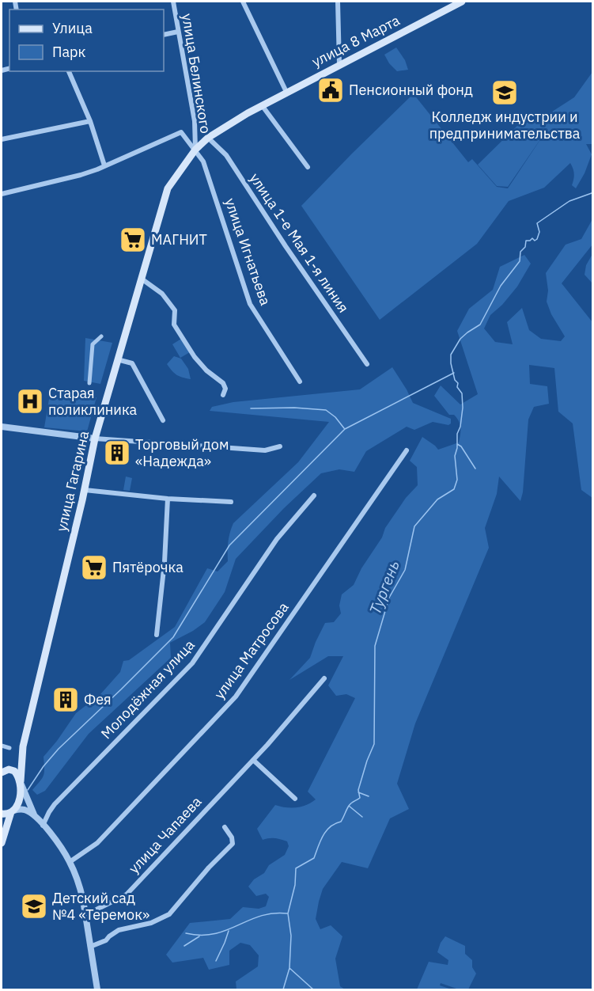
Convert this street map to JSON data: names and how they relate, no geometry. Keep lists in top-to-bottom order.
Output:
{
  "streets": {
    "main road": ["улица 8 Марта", "улица Гагарина"],
    "street": [
      "улица Белинского",
      "улица 1-е Мая 1-я линия",
      "улица Игнатьева",
      "улица Матросова",
      "Молодёжная улица",
      "улица Чапаева"
    ]
  },
  "crossings": [
    ["улица 8 Марта", "улица Белинского"],
    ["улица 8 Марта", "улица 1-е Мая 1-я линия"],
    ["улица 8 Марта", "улица Игнатьева"],
    ["улица 8 Марта", "улица Гагарина"],
    ["улица Белинского", "улица Игнатьева"],
    ["улица Белинского", "улица Гагарина"],
    ["улица Игнатьева", "улица Гагарина"],
    ["улица Гагарина", "улица Матросова"],
    ["улица Гагарина", "Молодёжная улица"],
    ["улица Гагарина", "улица Чапаева"]
  ],
  "water": ["Тургень"],
  "places": {
    "public building": ["Пенсионный фонд"],
    "school or university": ["Колледж индустрии и предпринимательства", "Детский сад №4 «Теремок»"],
    "supermarket": ["МАГНИТ", "Пятёрочка"],
    "hospital": ["Старая поликлиника"],
    "building": ["Торговый дом «Надежда»", "Фея"]
  },
  "legend": ["Улица", "Парк"]
}
